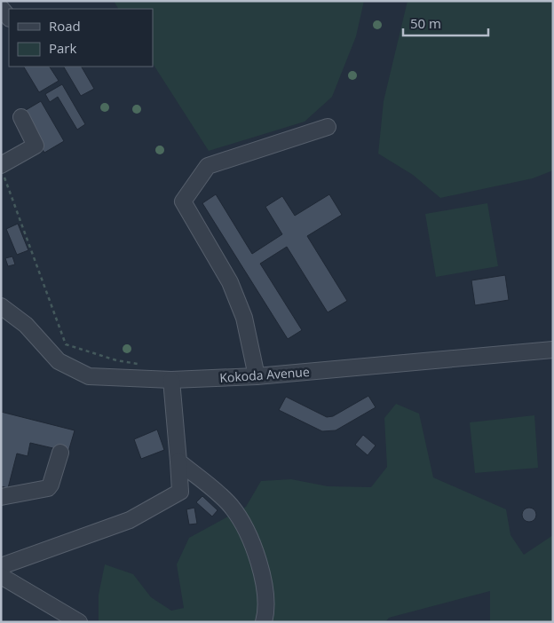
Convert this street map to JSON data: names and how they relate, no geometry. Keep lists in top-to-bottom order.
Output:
{
  "streets": {
    "street": ["Kokoda Avenue"]
  },
  "legend": ["Road", "Park"],
  "scale_bar": "50 m"
}
